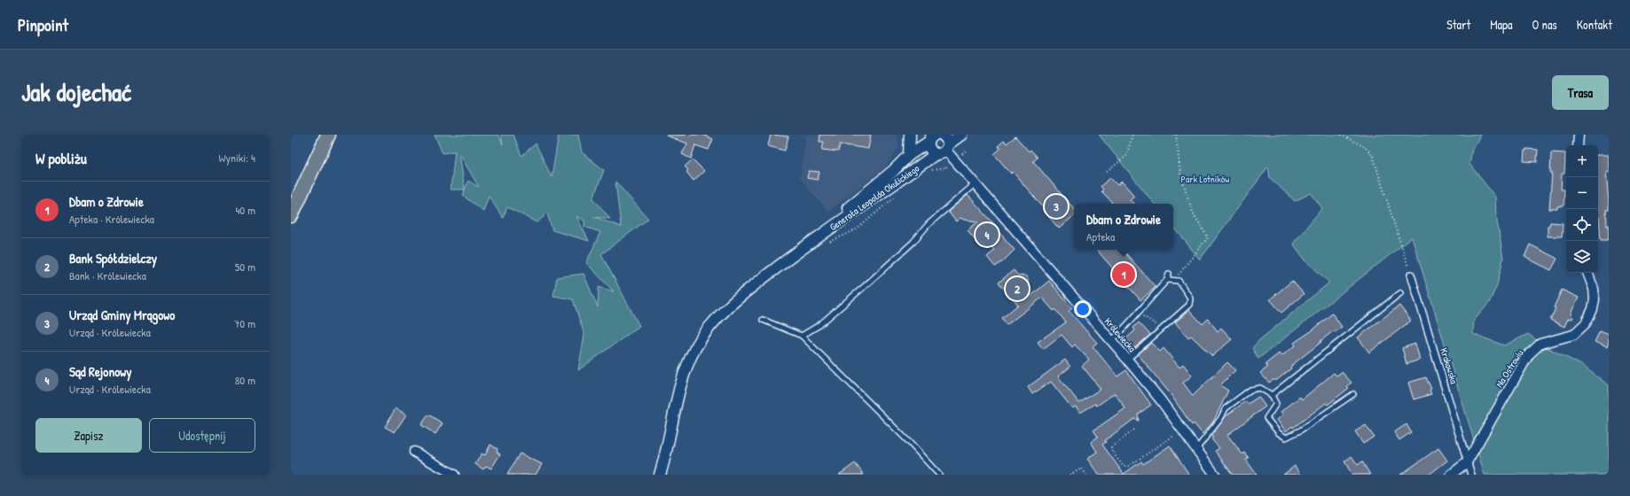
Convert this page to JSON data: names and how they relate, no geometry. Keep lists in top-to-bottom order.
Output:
{
  "streets": {
    "street": [
      "Generała Leopolda Okulickiego",
      "Królewiecka",
      "Krakowska",
      "Na Ostrowiu"
    ]
  },
  "crossings": [
    ["Generała Leopolda Okulickiego", "Królewiecka"],
    ["Krakowska", "Na Ostrowiu"]
  ],
  "parks": ["Park Lotników"],
  "page": {
    "header": "Pinpoint",
    "nav": [
      "Start",
      "Mapa",
      "O nas",
      "Kontakt"
    ],
    "title": "Jak dojechać",
    "buttons": [
      "Trasa",
      ["Zapisz", "Udostępnij"]
    ],
    "heading": ["W pobliżu", "Wyniki: 4"],
    "map_buttons": ["+", "−"],
    "list": [
      {
        "mark": "1",
        "name": "Dbam o Zdrowie",
        "note": "Apteka · Królewiecka",
        "value": "40 m"
      },
      {
        "mark": "2",
        "name": "Bank Spółdzielczy",
        "note": "Bank · Królewiecka",
        "value": "50 m"
      },
      {
        "mark": "3",
        "name": "Urząd Gminy Mrągowo",
        "note": "Urząd · Królewiecka",
        "value": "70 m"
      },
      {
        "mark": "4",
        "name": "Sąd Rejonowy",
        "note": "Urząd · Królewiecka",
        "value": "80 m"
      }
    ],
    "pins": [
      "3",
      "4",
      "1",
      "2"
    ],
    "popup": ["Dbam o Zdrowie", "Apteka"]
  }
}
